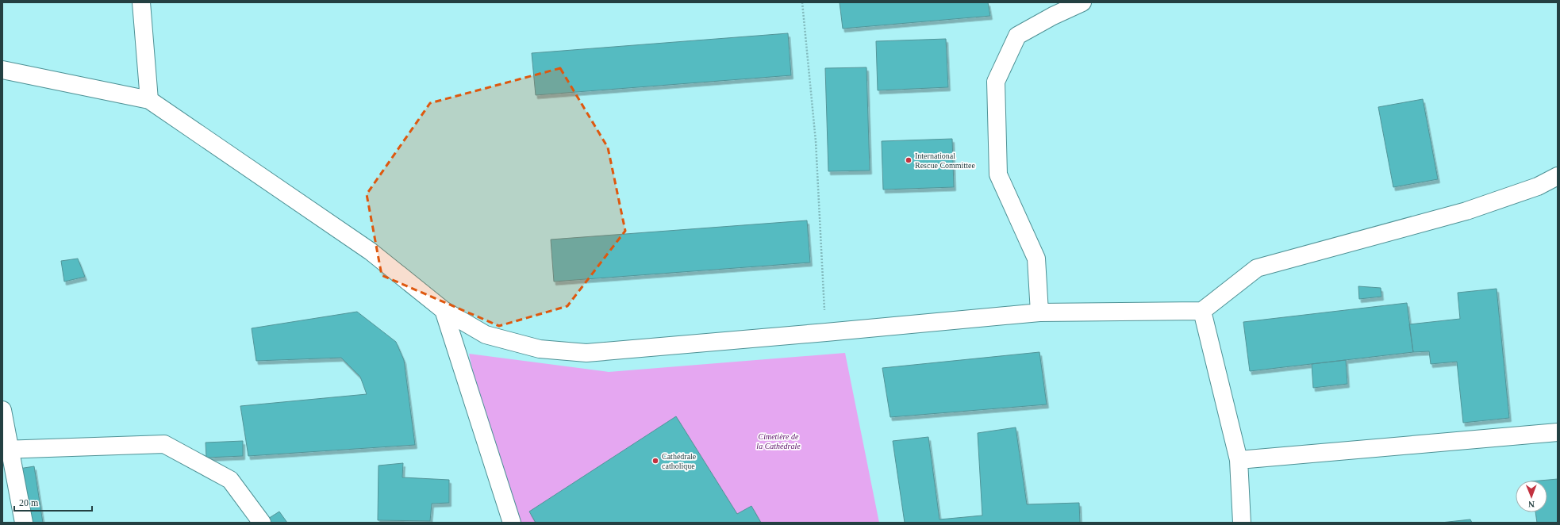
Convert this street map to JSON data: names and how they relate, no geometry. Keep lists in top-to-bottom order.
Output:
{
  "parks": ["Cimetière de la Cathédrale"],
  "places": ["International Rescue Committee", "Cathédrale catholique"],
  "scale_bar": "20 m",
  "north": "bottom"
}
